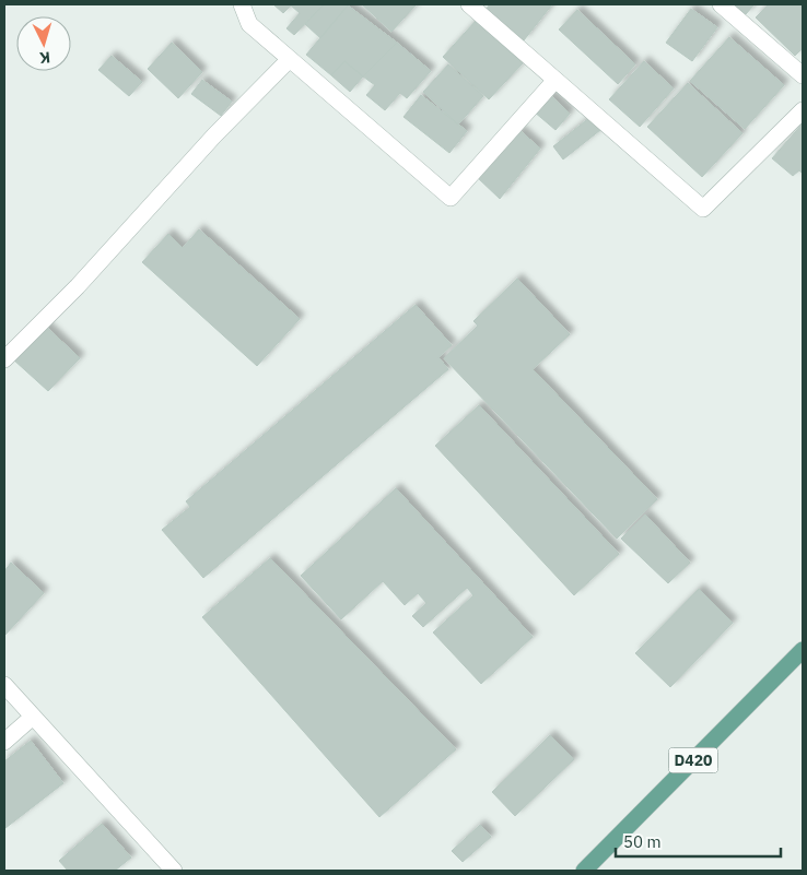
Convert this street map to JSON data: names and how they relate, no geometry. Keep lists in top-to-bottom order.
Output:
{
  "streets": {
    "main road": ["D420"]
  },
  "scale_bar": "50 m",
  "north": "bottom"
}
